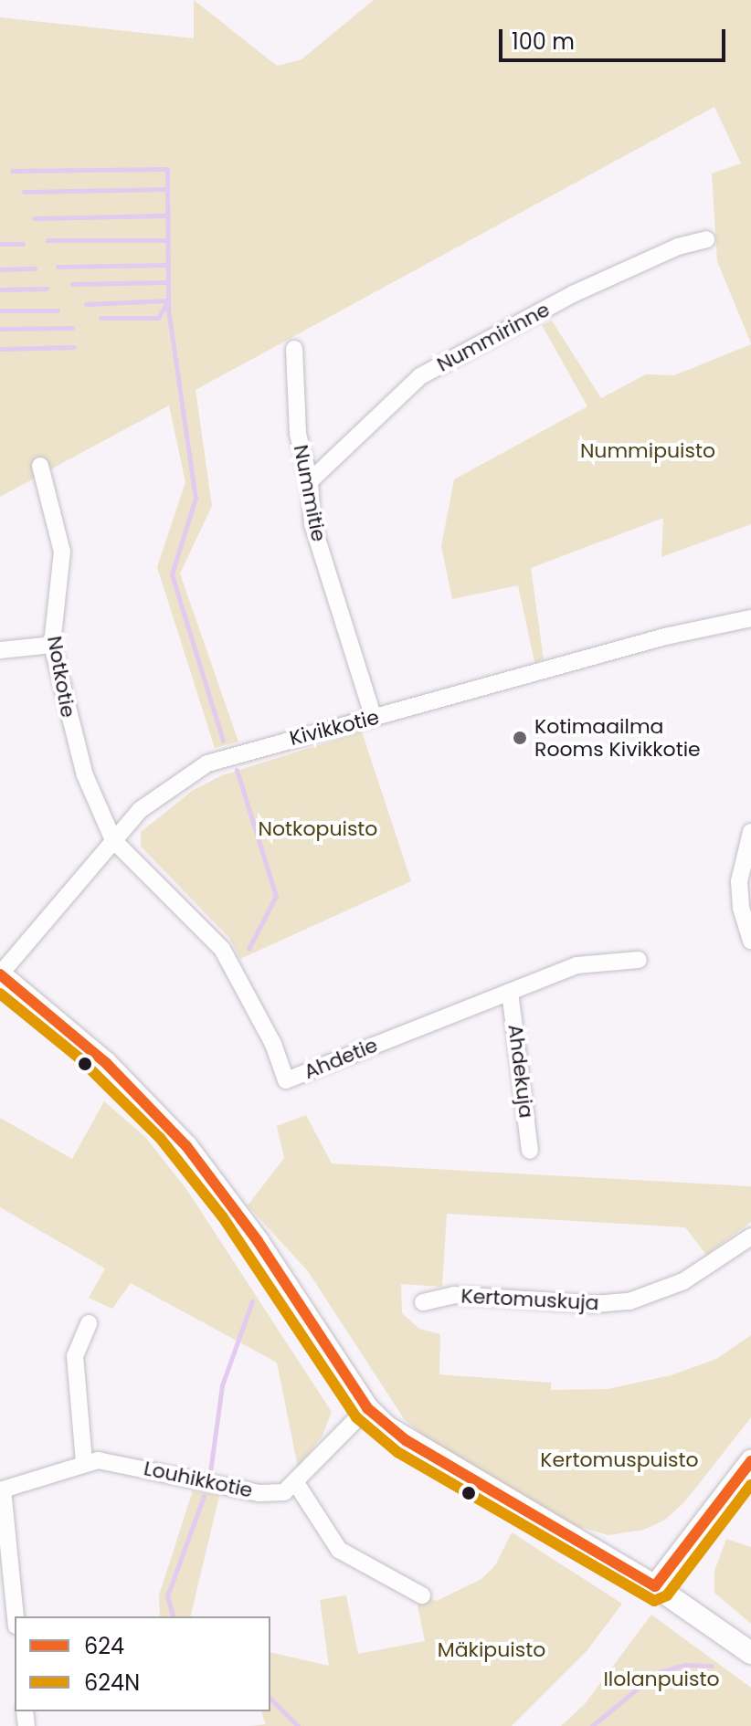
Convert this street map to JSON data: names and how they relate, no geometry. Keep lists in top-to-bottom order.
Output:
{
  "streets": {
    "street": [
      "Nummirinne",
      "Nummitie",
      "Notkotie",
      "Kivikkotie",
      "Ahdetie",
      "Ahdekuja",
      "Kertomuskuja",
      "Louhikkotie"
    ]
  },
  "crossings": [
    ["Nummirinne", "Nummitie"],
    ["Nummitie", "Kivikkotie"],
    ["Notkotie", "Kivikkotie"],
    ["Notkotie", "Ahdetie"],
    ["Kivikkotie", "Ahdetie"],
    ["Ahdetie", "Ahdekuja"]
  ],
  "parks": [
    "Nummipuisto",
    "Notkopuisto",
    "Kertomuspuisto",
    "Mäkipuisto",
    "Ilolanpuisto"
  ],
  "places": ["Kotimaailma Rooms Kivikkotie"],
  "lines": ["transit line 624", "transit line 624N"],
  "legend": ["624", "624N"],
  "scale_bar": "100 m"
}
